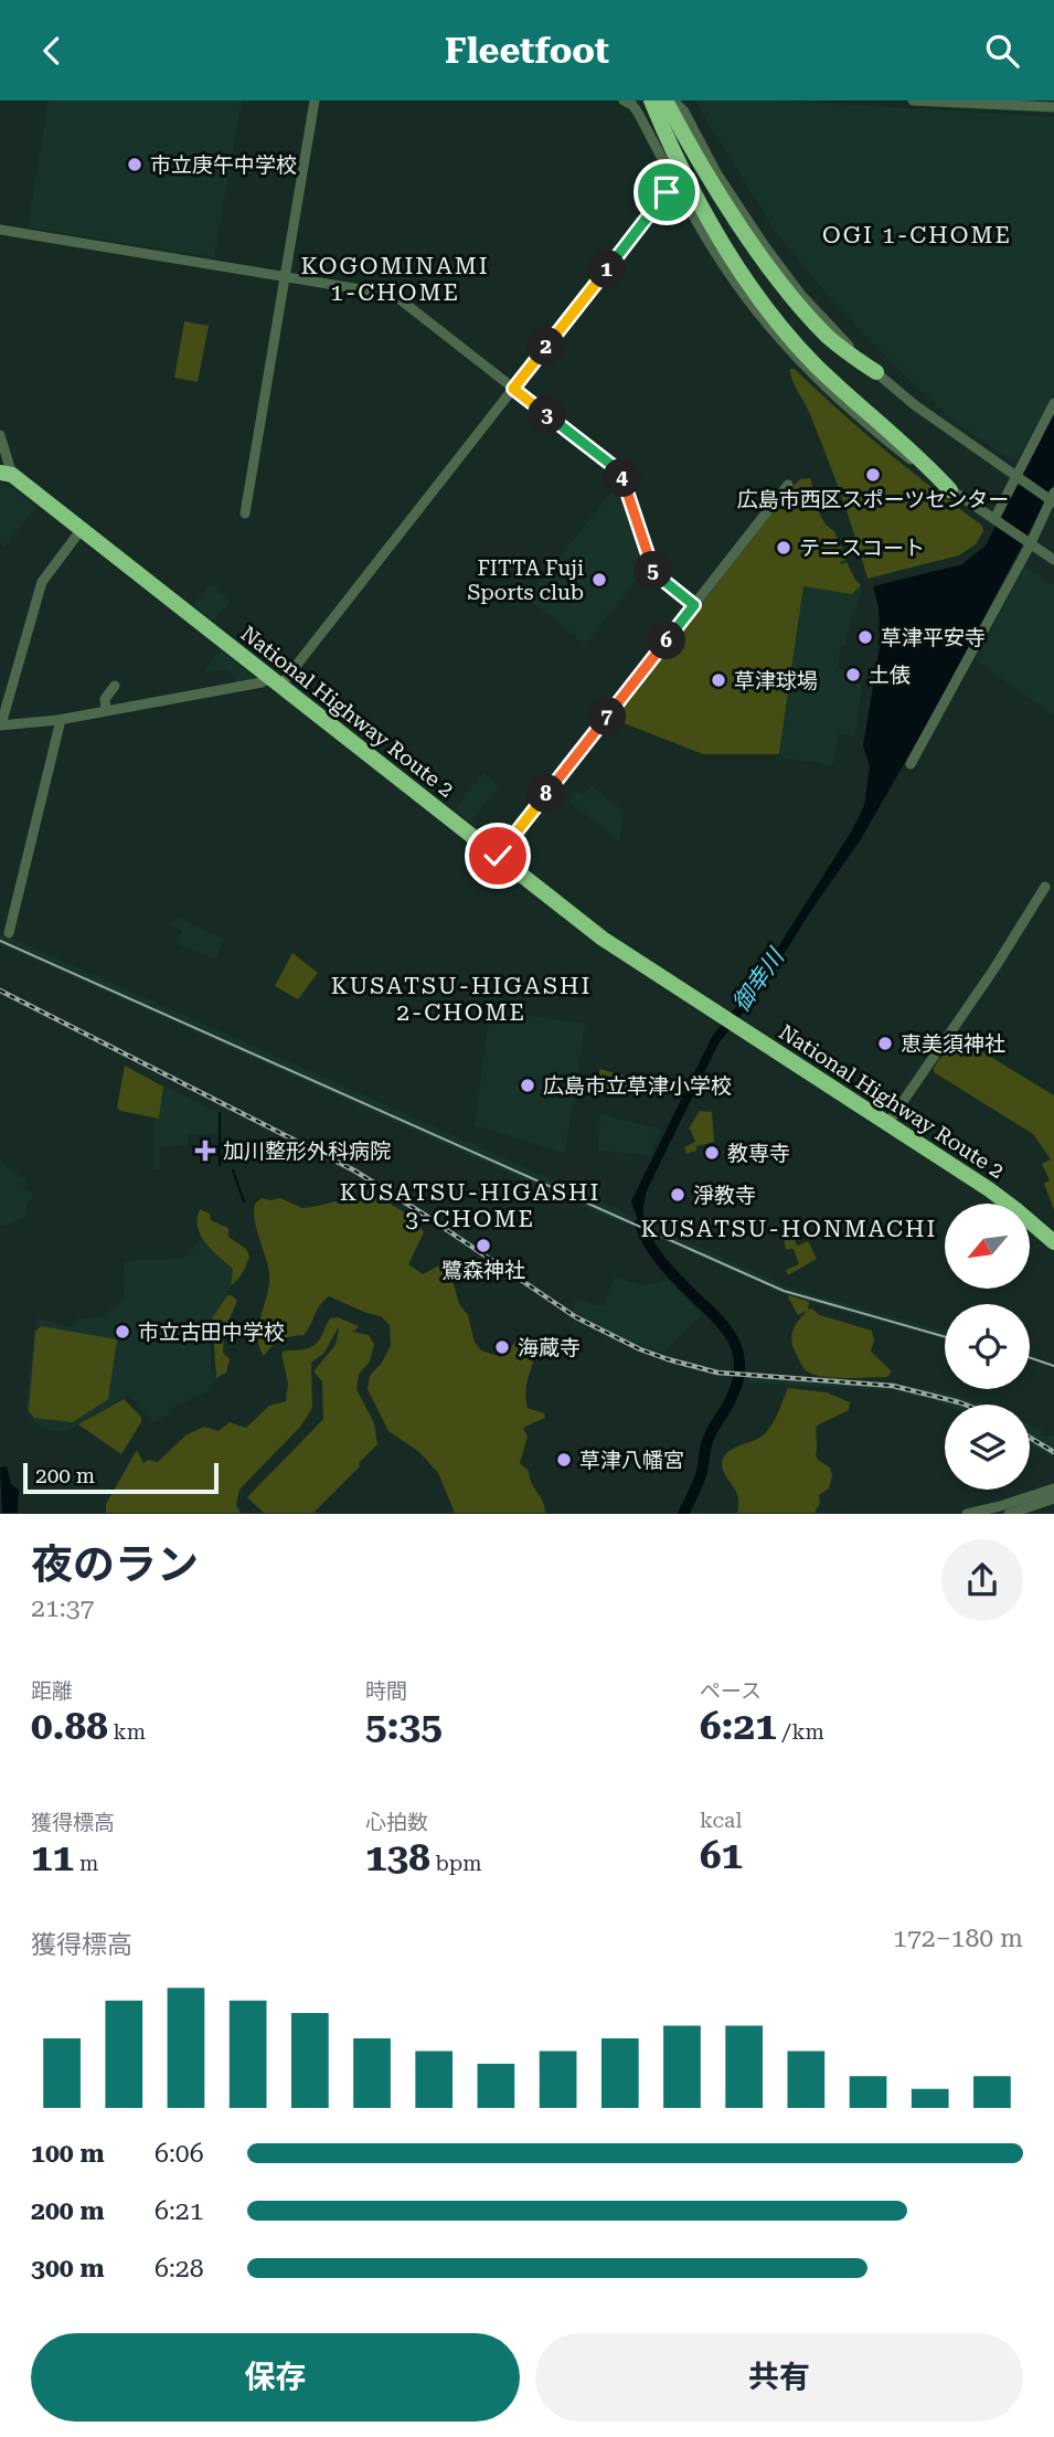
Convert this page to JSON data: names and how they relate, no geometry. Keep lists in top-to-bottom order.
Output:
{
  "streets": {
    "highway": ["National Highway Route 2"]
  },
  "districts": [
    "OGI 1-CHOME",
    "KOGOMINAMI 1-CHOME",
    "KUSATSU-HIGASHI 2-CHOME",
    "KUSATSU-HIGASHI 3-CHOME",
    "KUSATSU-HONMACHI"
  ],
  "water": ["御幸川"],
  "places": {
    "other": [
      "市立庚午中学校",
      "広島市西区スポーツセンター",
      "テニスコート",
      "FITTA Fuji Sports club",
      "草津平安寺",
      "土俵",
      "草津球場",
      "恵美須神社",
      "広島市立草津小学校",
      "教専寺",
      "淨教寺",
      "鷺森神社",
      "市立古田中学校",
      "海蔵寺",
      "草津八幡宮"
    ],
    "health": ["加川整形外科病院"]
  },
  "scale_bar": "200 m",
  "north": "bottom left",
  "page": {
    "header": "Fleetfoot",
    "pins": [
      "1",
      "2",
      "3",
      "4",
      "5",
      "6",
      "7",
      "8"
    ],
    "scale": "200 m",
    "heading": ["夜のラン", "21:37"],
    "stats": [
      ["距離", "0.88 km"],
      ["時間", "5:35"],
      ["ペース", "6:21 /km"],
      ["獲得標高", "11 m"],
      ["心拍数", "138 bpm"],
      ["kcal", "61"]
    ],
    "chart": ["獲得標高", "172–180 m"],
    "list": [
      {
        "name": "100 m",
        "note": "6:06"
      },
      {
        "name": "200 m",
        "note": "6:21"
      },
      {
        "name": "300 m",
        "note": "6:28"
      }
    ],
    "buttons": ["保存", "共有"]
  }
}
